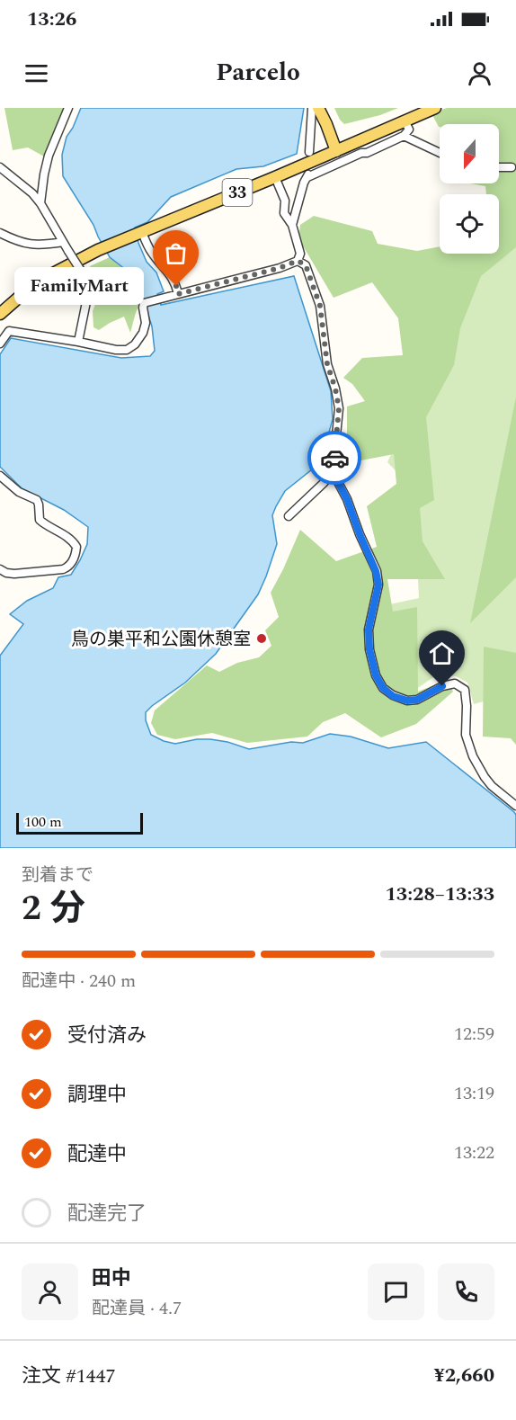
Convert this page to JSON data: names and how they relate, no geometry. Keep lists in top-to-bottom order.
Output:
{
  "streets": {
    "main road": ["33"]
  },
  "places": ["FamilyMart", "鳥の巣平和公園休憩室"],
  "scale_bar": "100 m",
  "north": "bottom",
  "page": {
    "status": "13:26",
    "header": "Parcelo",
    "bubble": "FamilyMart",
    "scale": "100 m",
    "heading": ["2 分", "到着まで", "13:28–13:33"],
    "panel": [
      "田中",
      "配達員 · 4.7",
      "注文 #1447",
      "¥2,660"
    ],
    "bar": "配達中 · 240 m",
    "list": [
      ["受付済み", "12:59"],
      ["調理中", "13:19"],
      ["配達中", "13:22"],
      "配達完了"
    ]
  }
}
